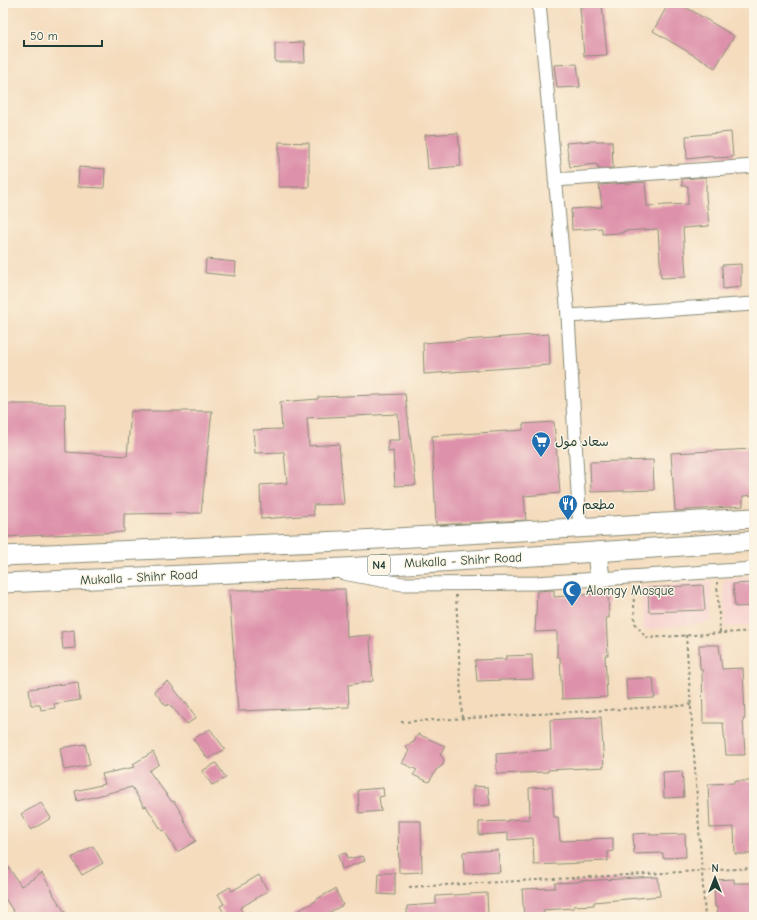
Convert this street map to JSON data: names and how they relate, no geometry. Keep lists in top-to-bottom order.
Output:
{
  "streets": {
    "highway": ["Mukalla - Shihr Road", "N4"]
  },
  "places": {
    "supermarket": ["سعاد مول"],
    "restaurant": ["مطعم"],
    "mosque": ["Alomgy Mosque"]
  },
  "scale_bar": "50 m",
  "north": "top"
}
